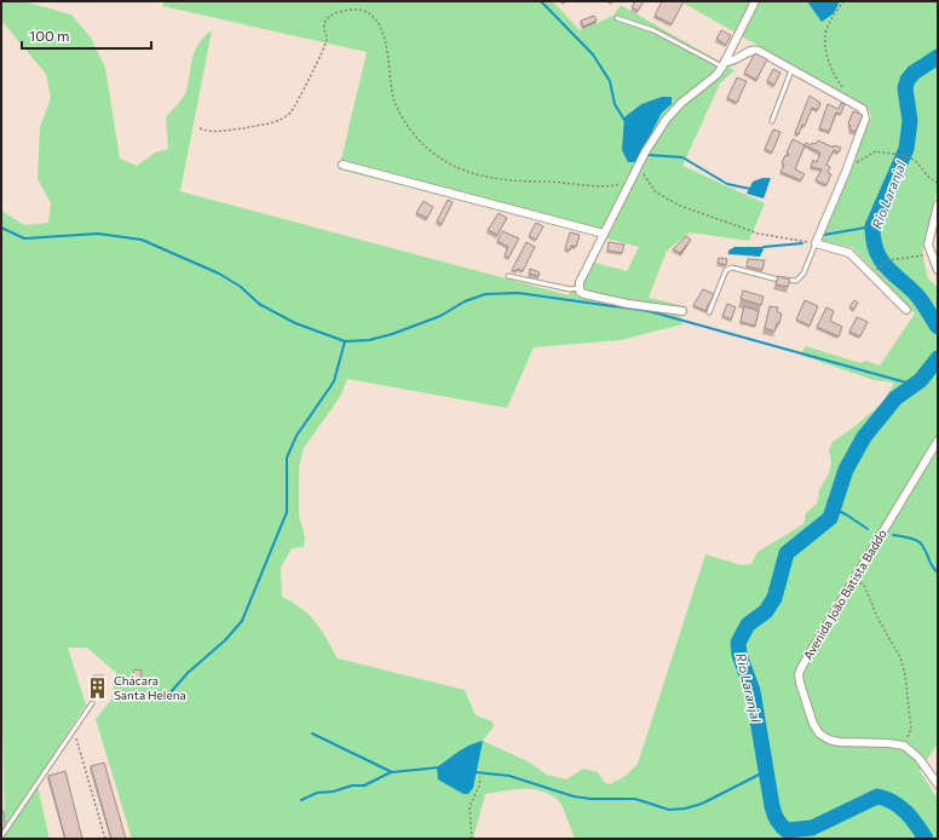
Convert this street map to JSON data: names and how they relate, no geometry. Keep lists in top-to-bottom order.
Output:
{
  "streets": {
    "street": ["Avenida João Batista Baddo"]
  },
  "water": ["Rio Laranjal"],
  "places": {
    "building": ["Chácara Santa Helena"]
  },
  "scale_bar": "100 m"
}
